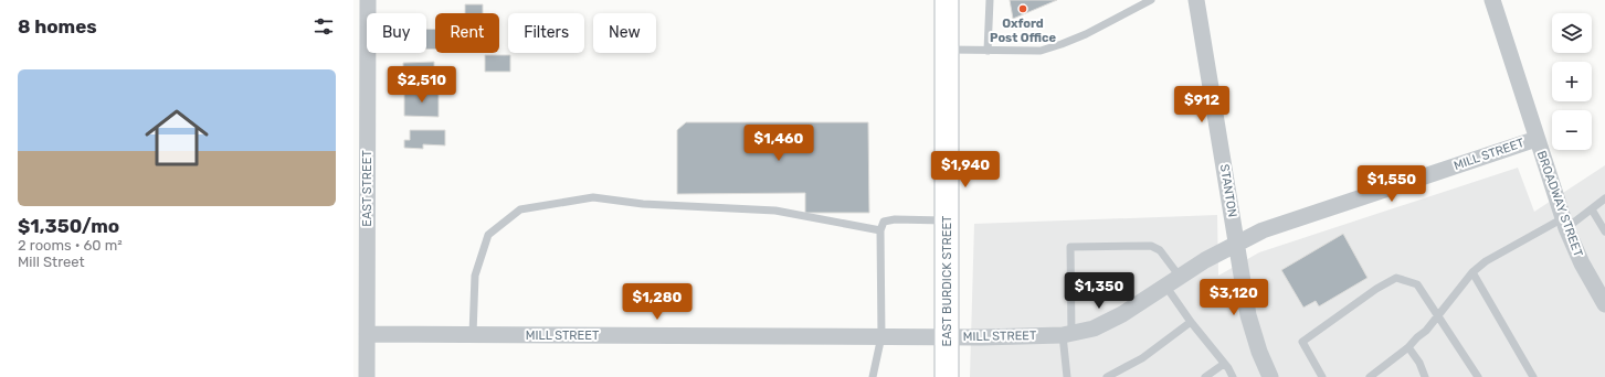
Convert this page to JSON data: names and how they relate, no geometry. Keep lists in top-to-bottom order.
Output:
{
  "streets": {
    "main road": ["EAST BURDICK STREET"],
    "street": [
      "MILL STREET",
      "EAST STREET",
      "STANTON",
      "BROADWAY STREET"
    ]
  },
  "crossings": [
    ["MILL STREET", "EAST STREET"],
    ["MILL STREET", "STANTON"],
    ["MILL STREET", "BROADWAY STREET"],
    ["MILL STREET", "EAST BURDICK STREET"]
  ],
  "places": ["Oxford Post Office"],
  "page": {
    "heading": "8 homes",
    "map_buttons": ["+", "−"],
    "chip": [
      "Buy",
      "Rent",
      "Filters",
      "New"
    ],
    "list": [
      {
        "name": "$1,350/mo",
        "note": "2 rooms · 60 m² · Mill Street"
      }
    ],
    "price": [
      "$2,510",
      "$912",
      "$1,460",
      "$1,940",
      "$1,550",
      "$1,350",
      "$3,120",
      "$1,280"
    ]
  }
}
